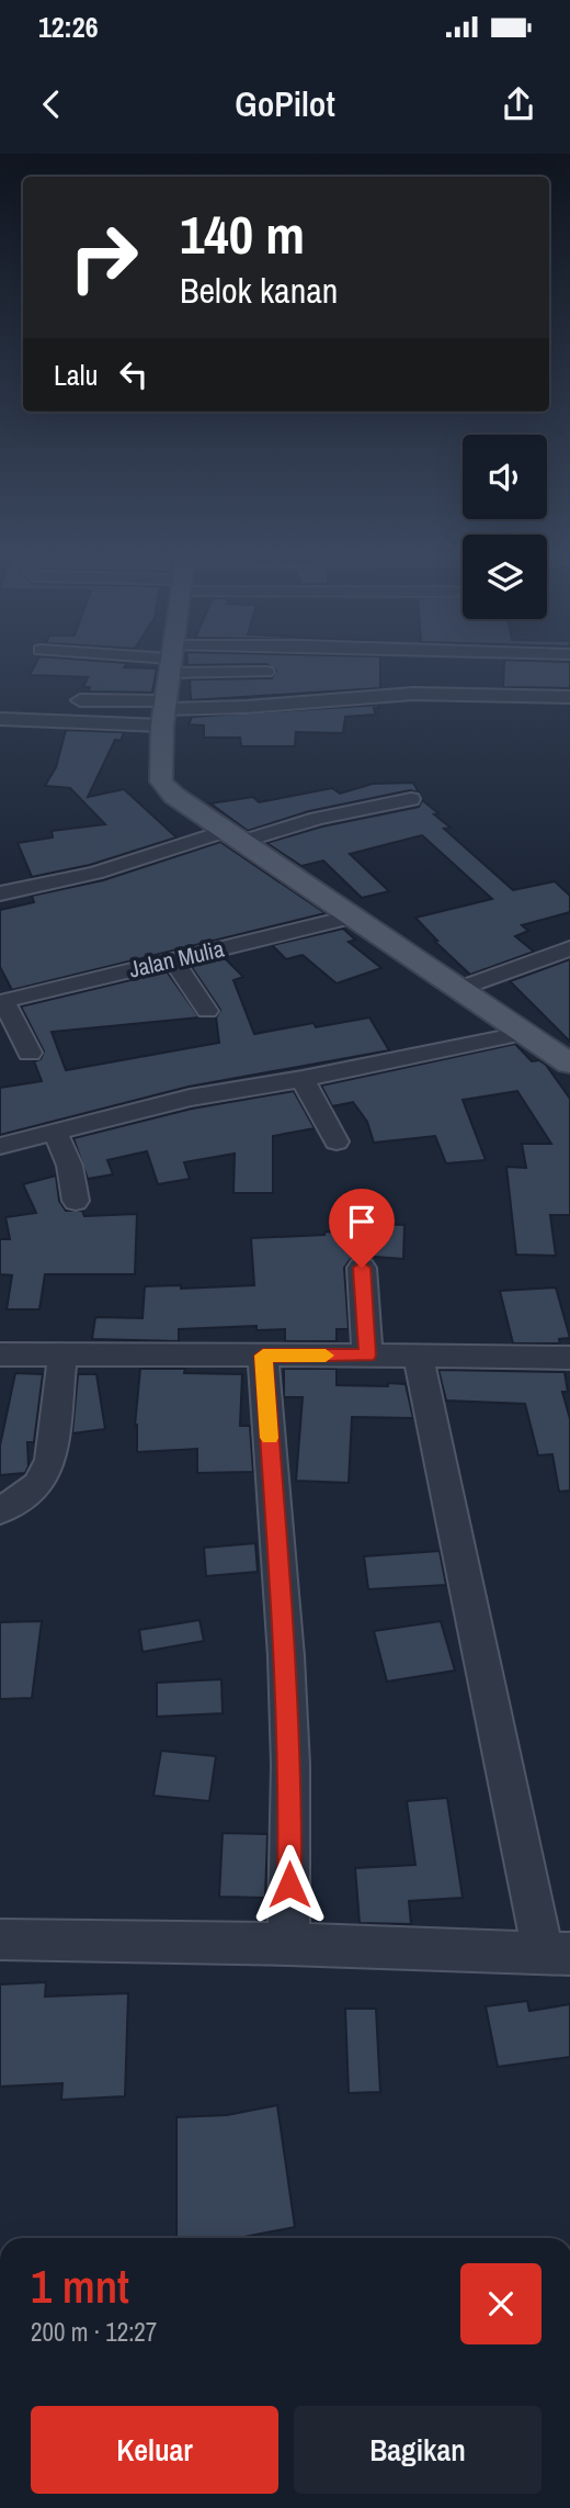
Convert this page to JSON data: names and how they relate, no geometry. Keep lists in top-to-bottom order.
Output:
{
  "streets": {
    "street": ["Jalan Mulia"]
  },
  "page": {
    "status": "12:26",
    "header": "GoPilot",
    "turn": ["140 m", "Belok kanan"],
    "then": "Lalu",
    "heading": ["1 mnt", "200 m · 12:27"],
    "buttons": ["Keluar", "Bagikan"]
  }
}
